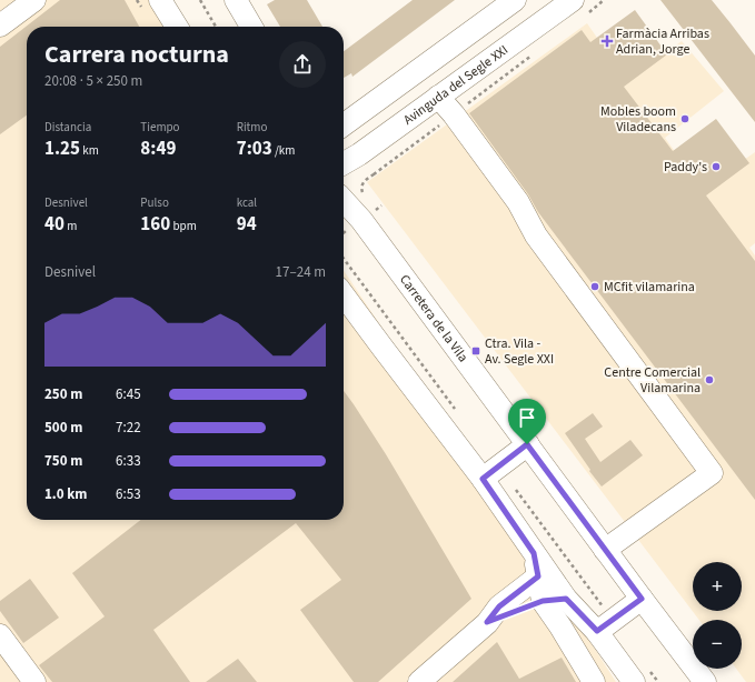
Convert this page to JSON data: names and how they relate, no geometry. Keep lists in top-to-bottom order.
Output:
{
  "streets": {
    "street": ["Avinguda del Segle XXI", "Carretera de la Vila"]
  },
  "places": {
    "health": ["Farmàcia Arribas Adrian, Jorge"],
    "other": [
      "Mobles boom Viladecans",
      "Paddy's",
      "MCfit vilamarina",
      "Centre Comercial Vilamarina"
    ],
    "transit": ["Ctra. Vila - Av. Segle XXI"]
  },
  "page": {
    "heading": ["Carrera nocturna", "20:08 · 5 × 250 m"],
    "stats": [
      ["Distancia", "1.25 km"],
      ["Tiempo", "8:49"],
      ["Ritmo", "7:03 /km"],
      ["Desnivel", "40 m"],
      ["Pulso", "160 bpm"],
      ["kcal", "94"]
    ],
    "chart": ["Desnivel", "17–24 m"],
    "list": [
      {
        "name": "250 m",
        "note": "6:45"
      },
      {
        "name": "500 m",
        "note": "7:22"
      },
      {
        "name": "750 m",
        "note": "6:33"
      },
      {
        "name": "1.0 km",
        "note": "6:53"
      }
    ],
    "map_buttons": ["+", "−"]
  }
}
